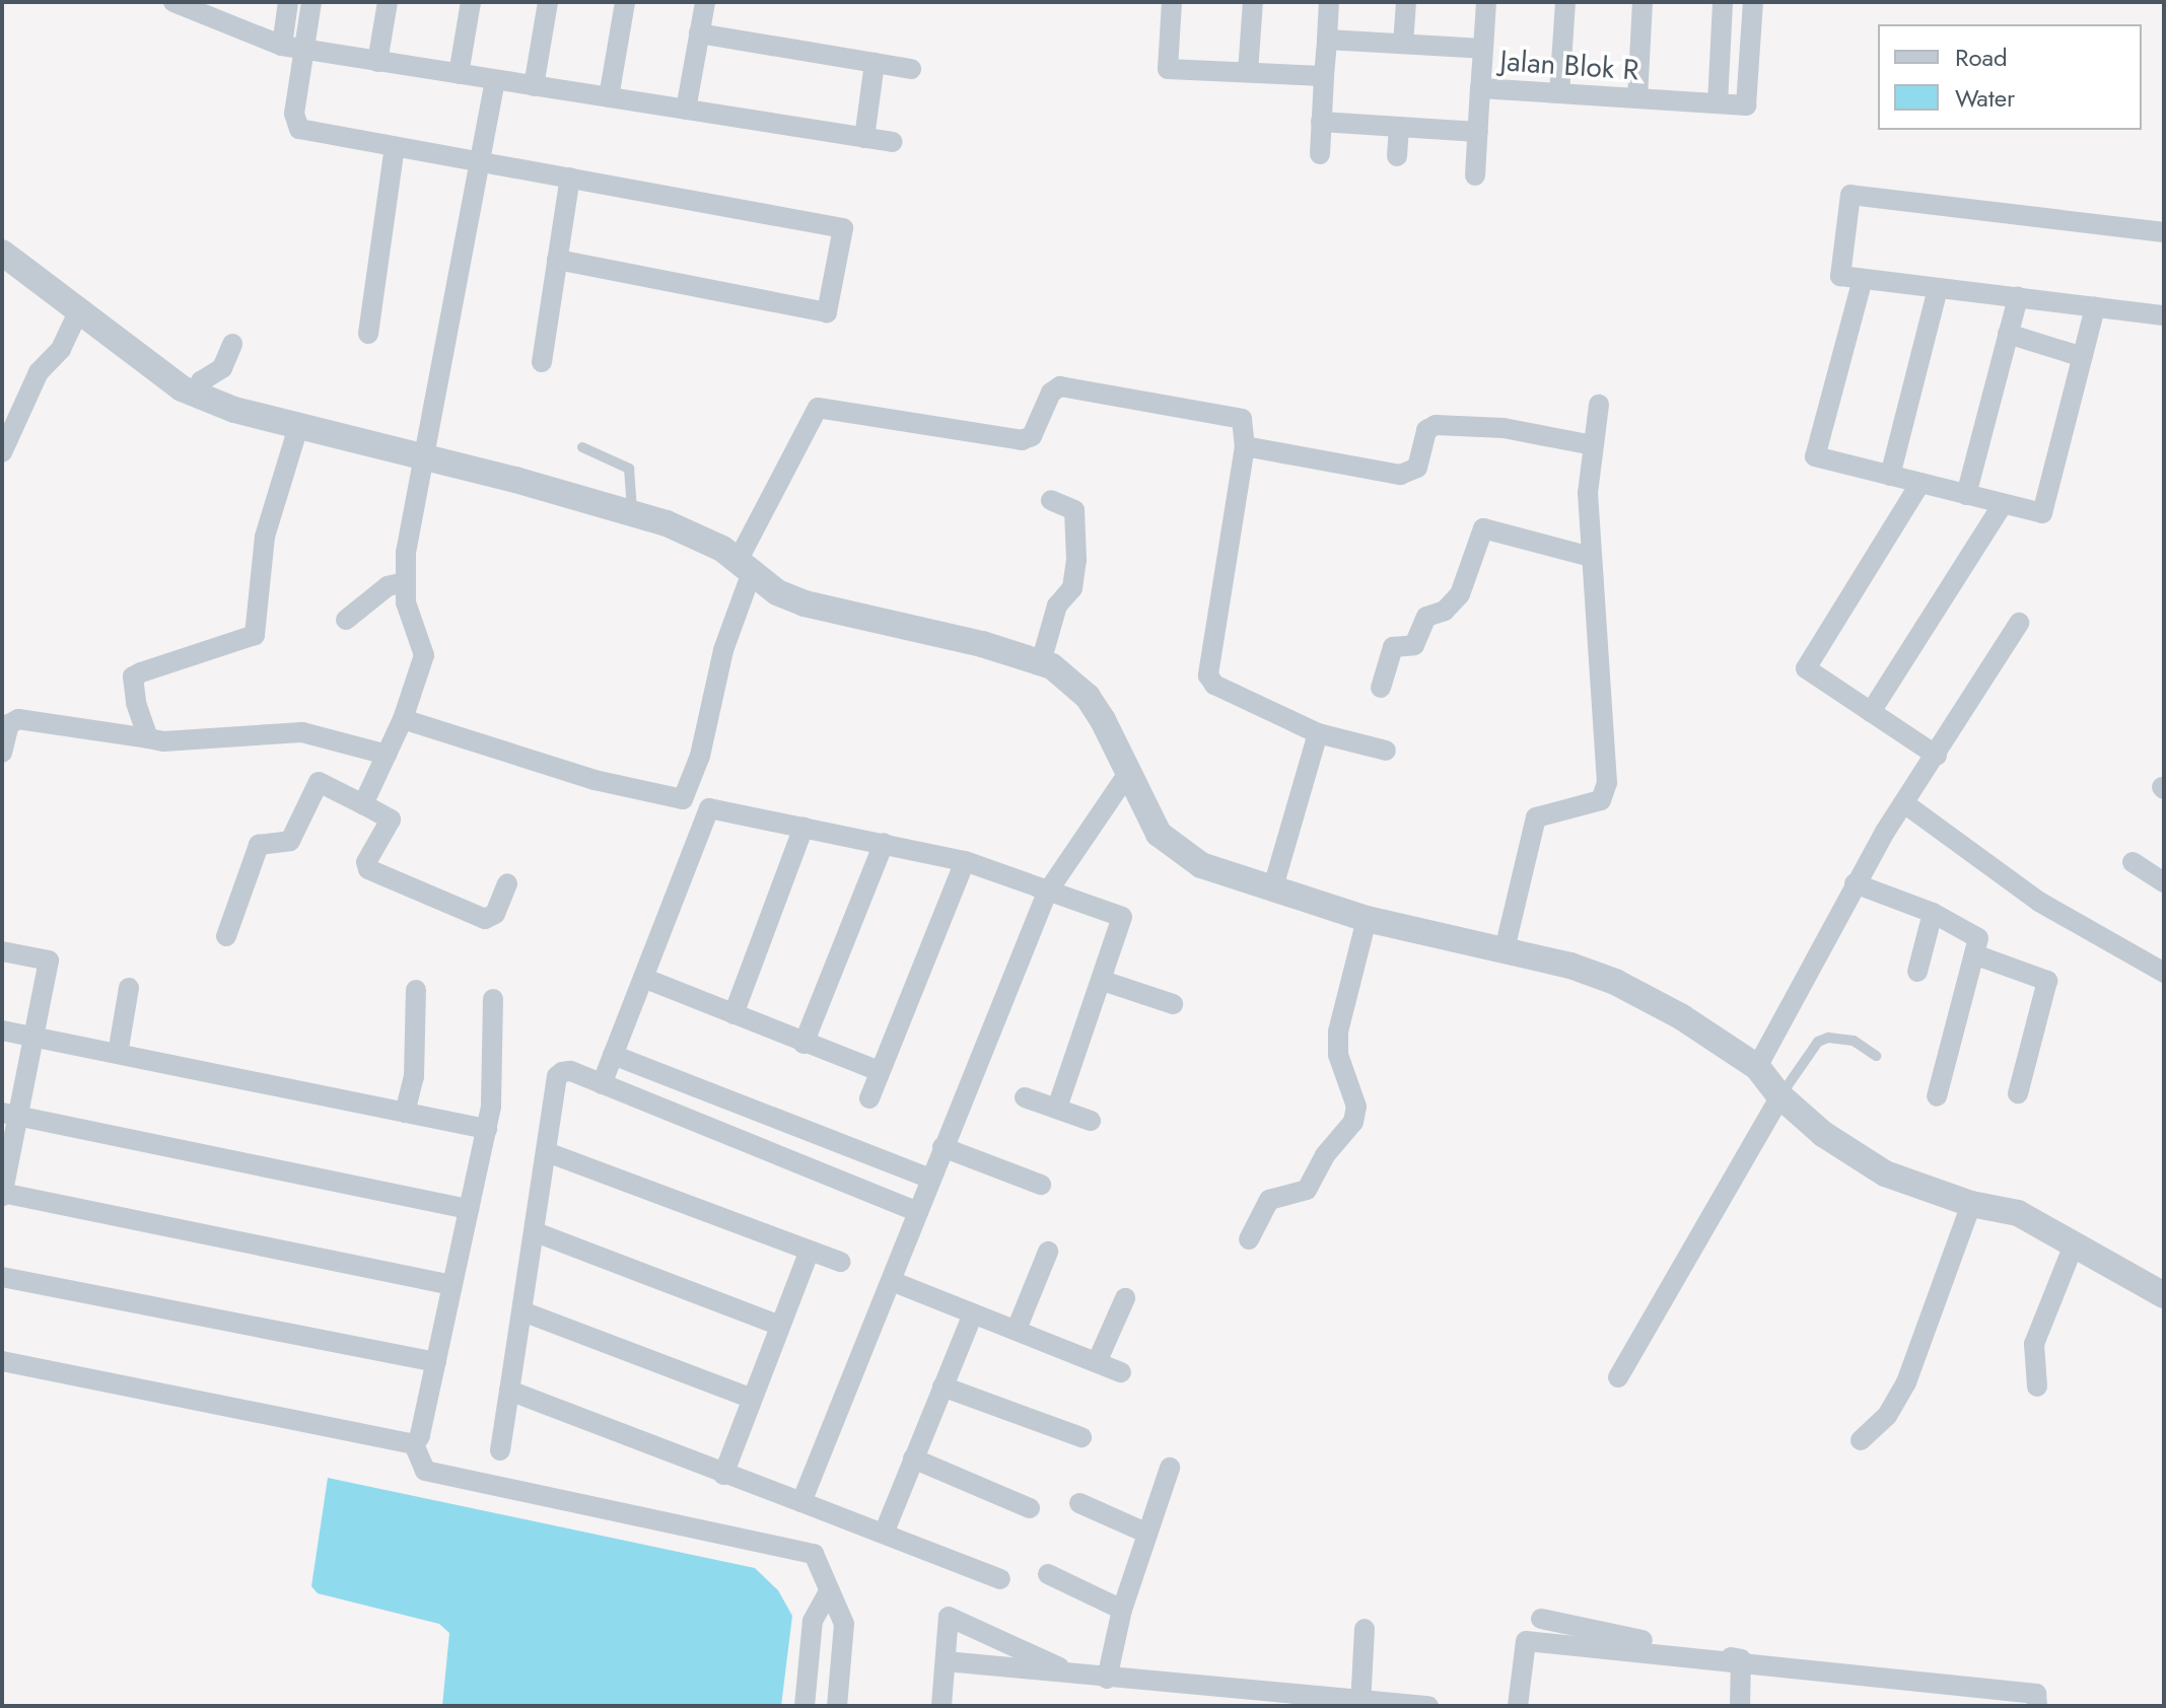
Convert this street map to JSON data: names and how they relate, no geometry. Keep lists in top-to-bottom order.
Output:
{
  "streets": {
    "street": ["Jalan Blok R"]
  },
  "legend": ["Road", "Water"]
}
